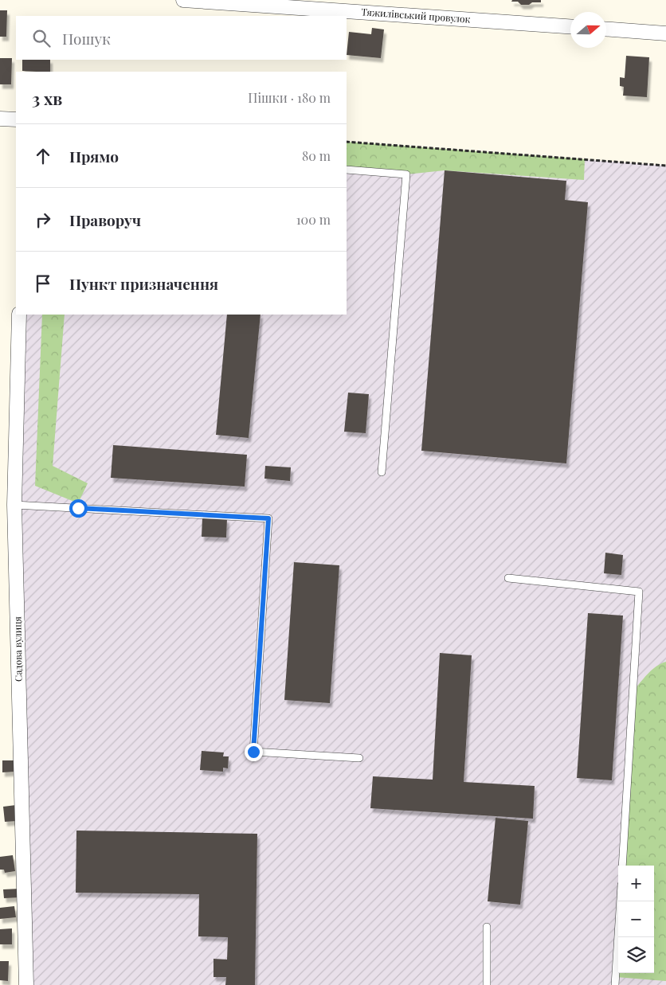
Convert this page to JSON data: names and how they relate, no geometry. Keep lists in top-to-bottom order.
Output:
{
  "streets": {
    "street": ["Тяжилівський провулок", "Садова вулиця"]
  },
  "north": "right",
  "page": {
    "search": "Пошук",
    "heading": ["3 хв", "Пішки · 180 m"],
    "list": [
      ["Прямо", "80 m"],
      ["Праворуч", "100 m"],
      "Пункт призначення"
    ],
    "map_buttons": ["+", "−"]
  }
}
